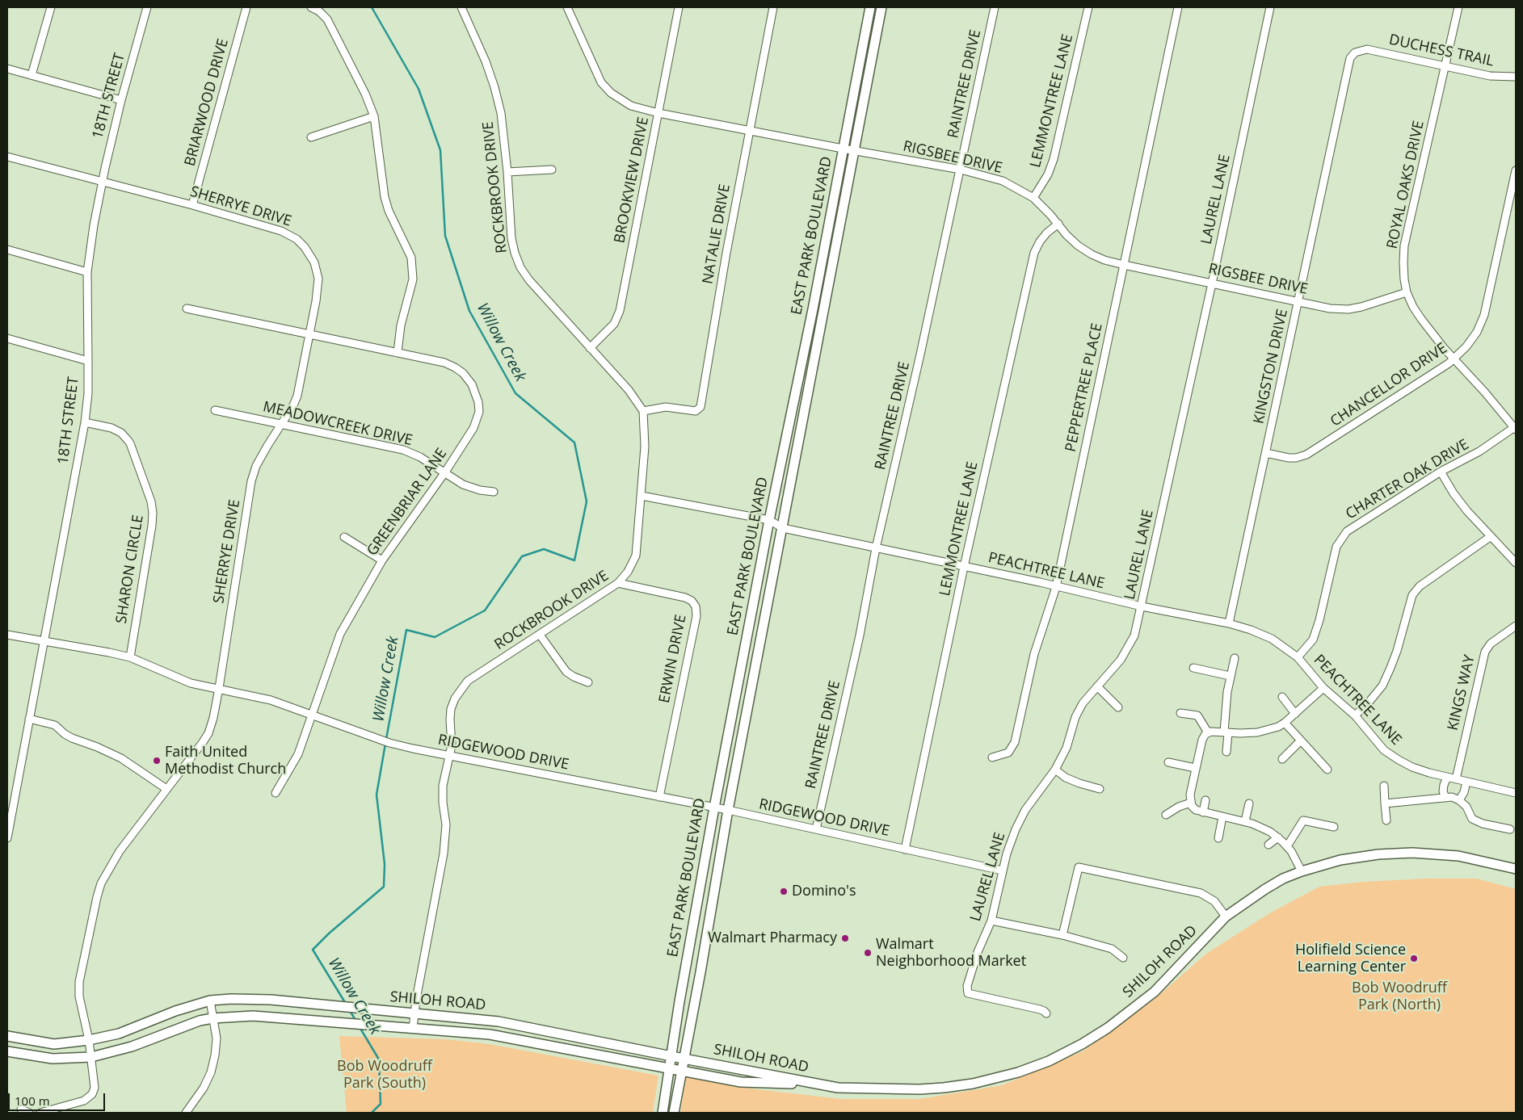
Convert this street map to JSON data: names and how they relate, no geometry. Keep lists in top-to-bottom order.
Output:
{
  "streets": {
    "main road": ["EAST PARK BOULEVARD", "SHILOH ROAD"],
    "street": [
      "DUCHESS TRAIL",
      "RAINTREE DRIVE",
      "18TH STREET",
      "LEMMONTREE LANE",
      "BRIARWOOD DRIVE",
      "RIGSBEE DRIVE",
      "BROOKVIEW DRIVE",
      "ROYAL OAKS DRIVE",
      "ROCKBROOK DRIVE",
      "LAUREL LANE",
      "SHERRYE DRIVE",
      "NATALIE DRIVE",
      "KINGSTON DRIVE",
      "CHANCELLOR DRIVE",
      "PEPPERTREE PLACE",
      "MEADOWCREEK DRIVE",
      "CHARTER OAK DRIVE",
      "GREENBRIAR LANE",
      "SHARON CIRCLE",
      "PEACHTREE LANE",
      "ERWIN DRIVE",
      "KINGS WAY",
      "RIDGEWOOD DRIVE"
    ]
  },
  "crossings": [
    ["DUCHESS TRAIL", "ROYAL OAKS DRIVE"],
    ["DUCHESS TRAIL", "KINGSTON DRIVE"],
    ["RAINTREE DRIVE", "RIGSBEE DRIVE"],
    ["RAINTREE DRIVE", "PEACHTREE LANE"],
    ["RAINTREE DRIVE", "RIDGEWOOD DRIVE"],
    ["18TH STREET", "SHERRYE DRIVE"],
    ["18TH STREET", "SHARON CIRCLE"],
    ["18TH STREET", "RIDGEWOOD DRIVE"],
    ["LEMMONTREE LANE", "RIGSBEE DRIVE"],
    ["LEMMONTREE LANE", "PEACHTREE LANE"],
    ["LEMMONTREE LANE", "RIDGEWOOD DRIVE"],
    ["BRIARWOOD DRIVE", "SHERRYE DRIVE"],
    ["RIGSBEE DRIVE", "BROOKVIEW DRIVE"],
    ["RIGSBEE DRIVE", "ROYAL OAKS DRIVE"],
    ["RIGSBEE DRIVE", "LAUREL LANE"],
    ["RIGSBEE DRIVE", "NATALIE DRIVE"],
    ["RIGSBEE DRIVE", "EAST PARK BOULEVARD"],
    ["RIGSBEE DRIVE", "KINGSTON DRIVE"],
    ["RIGSBEE DRIVE", "PEPPERTREE PLACE"],
    ["BROOKVIEW DRIVE", "ROCKBROOK DRIVE"],
    ["ROYAL OAKS DRIVE", "CHANCELLOR DRIVE"],
    ["ROYAL OAKS DRIVE", "CHARTER OAK DRIVE"],
    ["ROCKBROOK DRIVE", "NATALIE DRIVE"],
    ["ROCKBROOK DRIVE", "PEACHTREE LANE"],
    ["ROCKBROOK DRIVE", "ERWIN DRIVE"],
    ["ROCKBROOK DRIVE", "RIDGEWOOD DRIVE"],
    ["ROCKBROOK DRIVE", "SHILOH ROAD"],
    ["LAUREL LANE", "PEACHTREE LANE"],
    ["LAUREL LANE", "RIDGEWOOD DRIVE"],
    ["SHERRYE DRIVE", "MEADOWCREEK DRIVE"],
    ["SHERRYE DRIVE", "GREENBRIAR LANE"],
    ["SHERRYE DRIVE", "RIDGEWOOD DRIVE"],
    ["SHERRYE DRIVE", "SHILOH ROAD"],
    ["EAST PARK BOULEVARD", "PEACHTREE LANE"],
    ["EAST PARK BOULEVARD", "RIDGEWOOD DRIVE"],
    ["EAST PARK BOULEVARD", "SHILOH ROAD"],
    ["KINGSTON DRIVE", "CHANCELLOR DRIVE"],
    ["KINGSTON DRIVE", "PEACHTREE LANE"],
    ["PEPPERTREE PLACE", "PEACHTREE LANE"],
    ["MEADOWCREEK DRIVE", "GREENBRIAR LANE"],
    ["CHARTER OAK DRIVE", "PEACHTREE LANE"],
    ["GREENBRIAR LANE", "RIDGEWOOD DRIVE"],
    ["SHARON CIRCLE", "RIDGEWOOD DRIVE"],
    ["PEACHTREE LANE", "KINGS WAY"],
    ["ERWIN DRIVE", "RIDGEWOOD DRIVE"]
  ],
  "water": ["Willow Creek"],
  "parks": ["Bob Woodruff Park (North)", "Bob Woodruff Park (South)"],
  "places": [
    "Faith United Methodist Church",
    "Domino's",
    "Walmart Pharmacy",
    "Walmart Neighborhood Market",
    "Holifield Science Learning Center"
  ],
  "scale_bar": "100 m"
}
